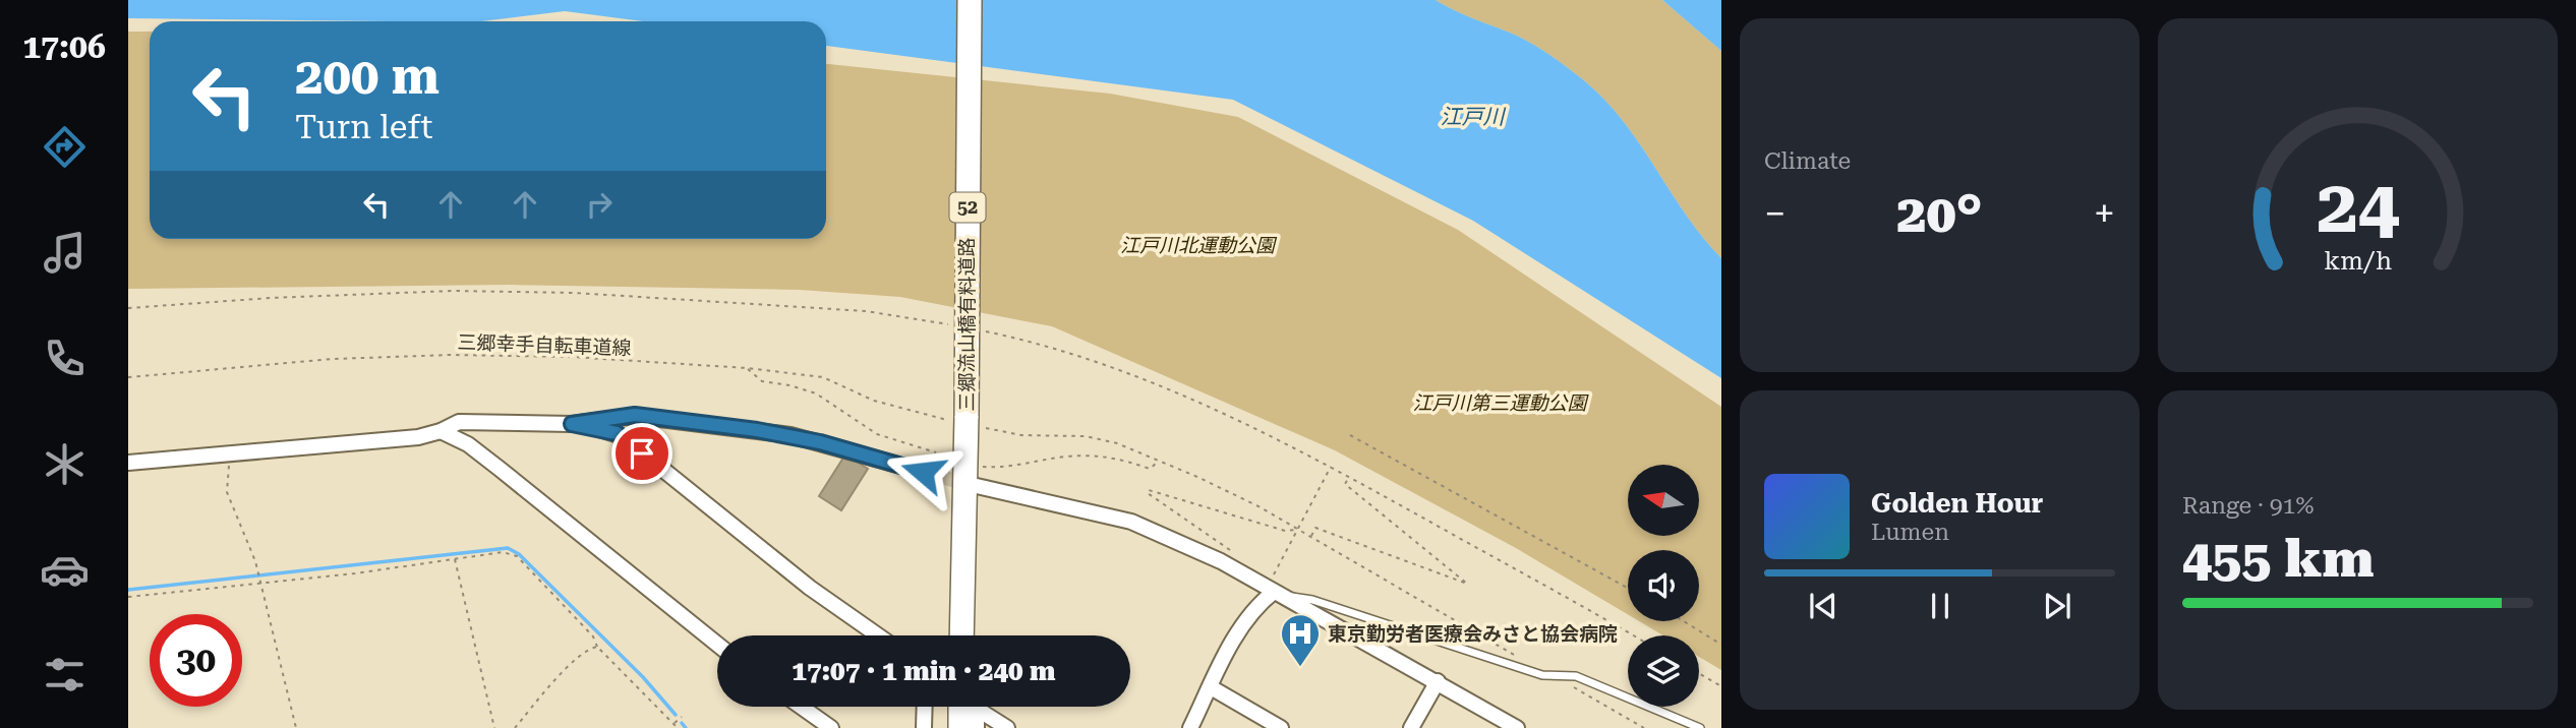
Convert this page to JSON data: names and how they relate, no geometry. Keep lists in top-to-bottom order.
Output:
{
  "streets": {
    "main road": ["52", "三郷流山橋有料道路"],
    "path": ["三郷幸手自転車道線"]
  },
  "crossings": [
    ["三郷流山橋有料道路", "三郷幸手自転車道線"]
  ],
  "water": ["江戸川"],
  "parks": ["江戸川北運動公園", "江戸川第三運動公園"],
  "places": {
    "hospital": ["東京勤労者医療会みさと協会病院"]
  },
  "north": "left",
  "page": {
    "tabs": "17:06",
    "tile": [
      "Climate",
      ["Range · 91%", "455 km"]
    ],
    "turn": ["200 m", "Turn left"],
    "heat": ["−", "20°", "+"],
    "song": ["Golden Hour", "Lumen"],
    "limit": "30",
    "trip": "17:07 · 1 min · 240 m",
    "gauge": ["24", "km/h"]
  }
}
